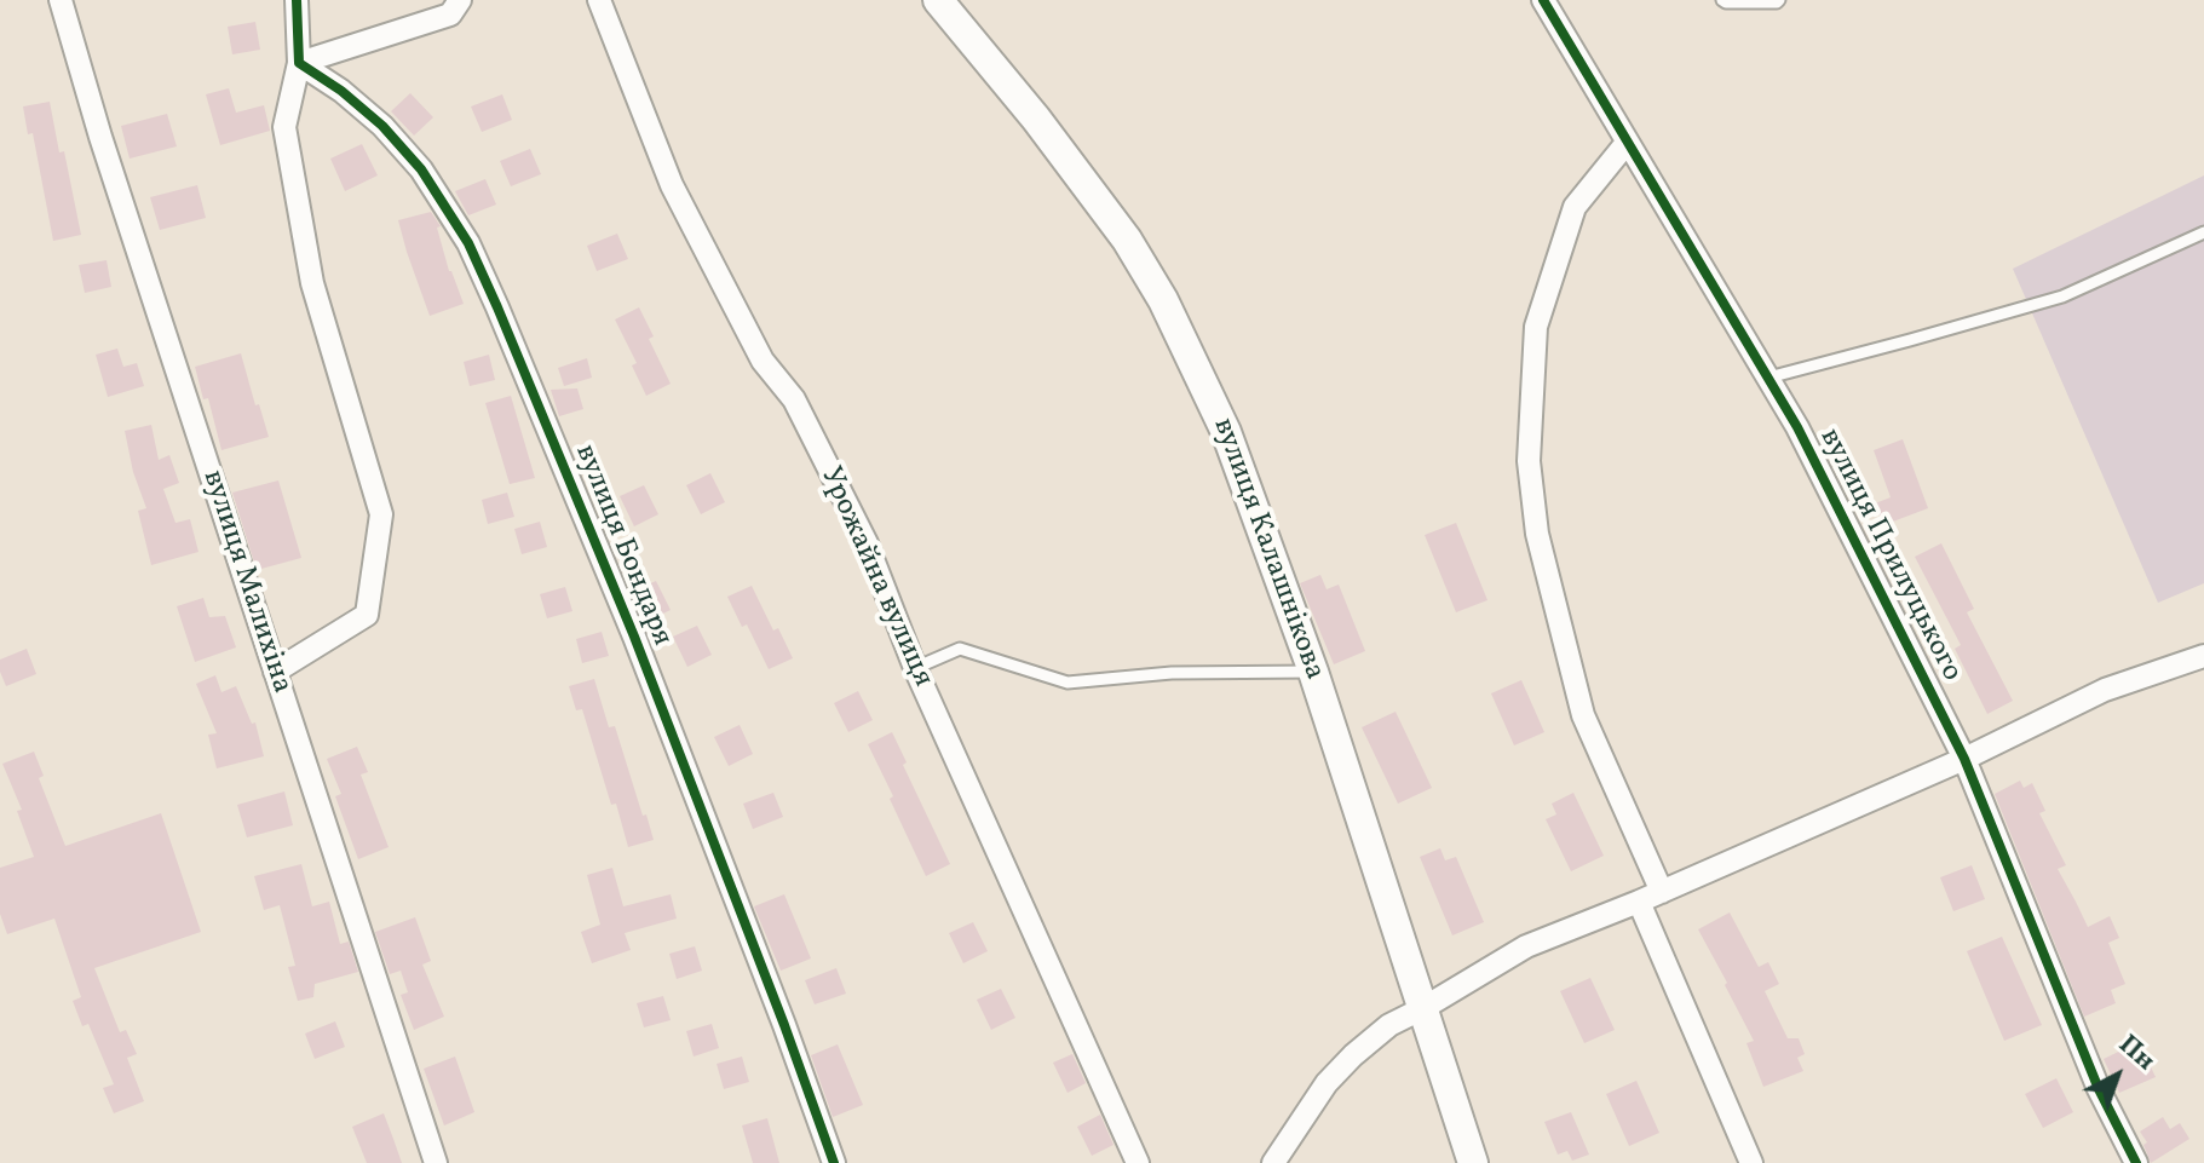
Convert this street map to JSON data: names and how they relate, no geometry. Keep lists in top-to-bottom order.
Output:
{
  "streets": {
    "street": [
      "вулиця Бондаря",
      "вулиця Калашнікова",
      "вулиця Прилуцького",
      "Урожайна вулиця",
      "вулиця Малихіна"
    ]
  },
  "north": "top right"
}
